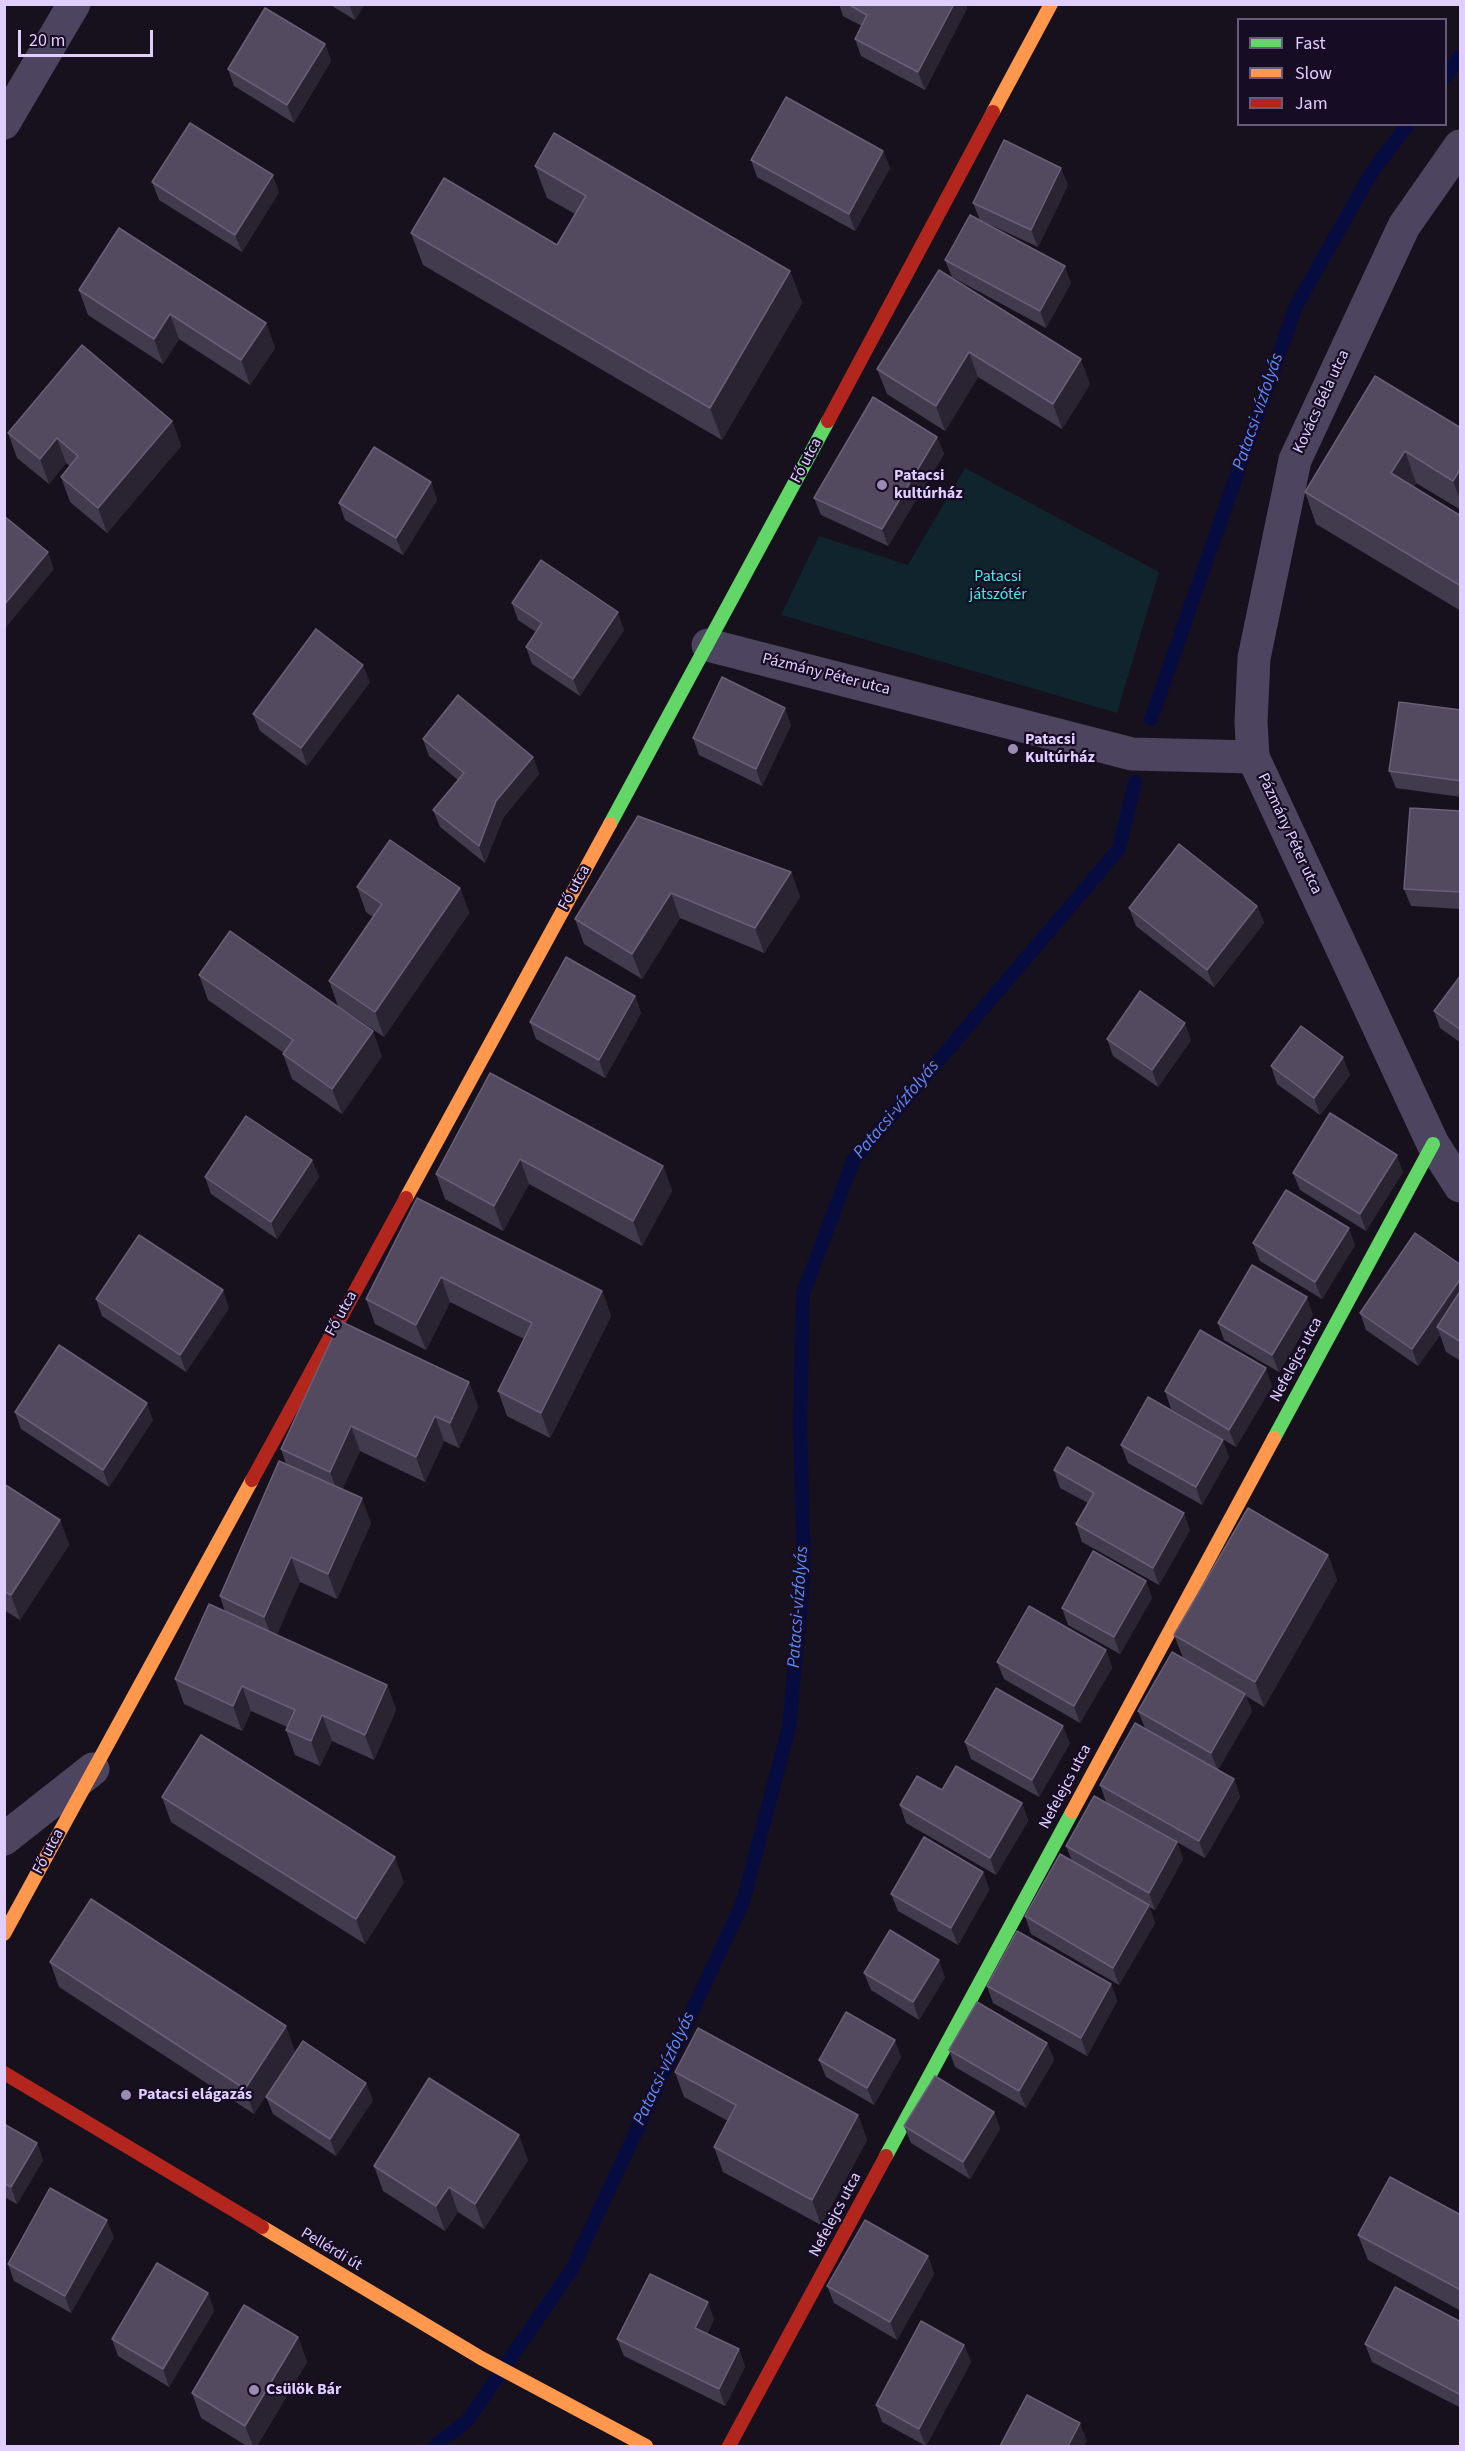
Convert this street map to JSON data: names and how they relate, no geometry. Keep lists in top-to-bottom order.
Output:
{
  "streets": {
    "street": [
      "Kovács Béla utca",
      "Fő utca",
      "Pázmány Péter utca",
      "Nefelejcs utca",
      "Pellérdi út"
    ]
  },
  "crossings": [
    ["Kovács Béla utca", "Pázmány Péter utca"],
    ["Fő utca", "Pázmány Péter utca"],
    ["Pázmány Péter utca", "Nefelejcs utca"]
  ],
  "water": ["Patacsi-vízfolyás"],
  "parks": ["Patacsi játszótér"],
  "places": [
    "Patacsi kultúrház",
    "Patacsi Kultúrház",
    "Patacsi elágazás",
    "Csülök Bár"
  ],
  "legend": ["Fast", "Slow", "Jam"],
  "scale_bar": "20 m"
}
